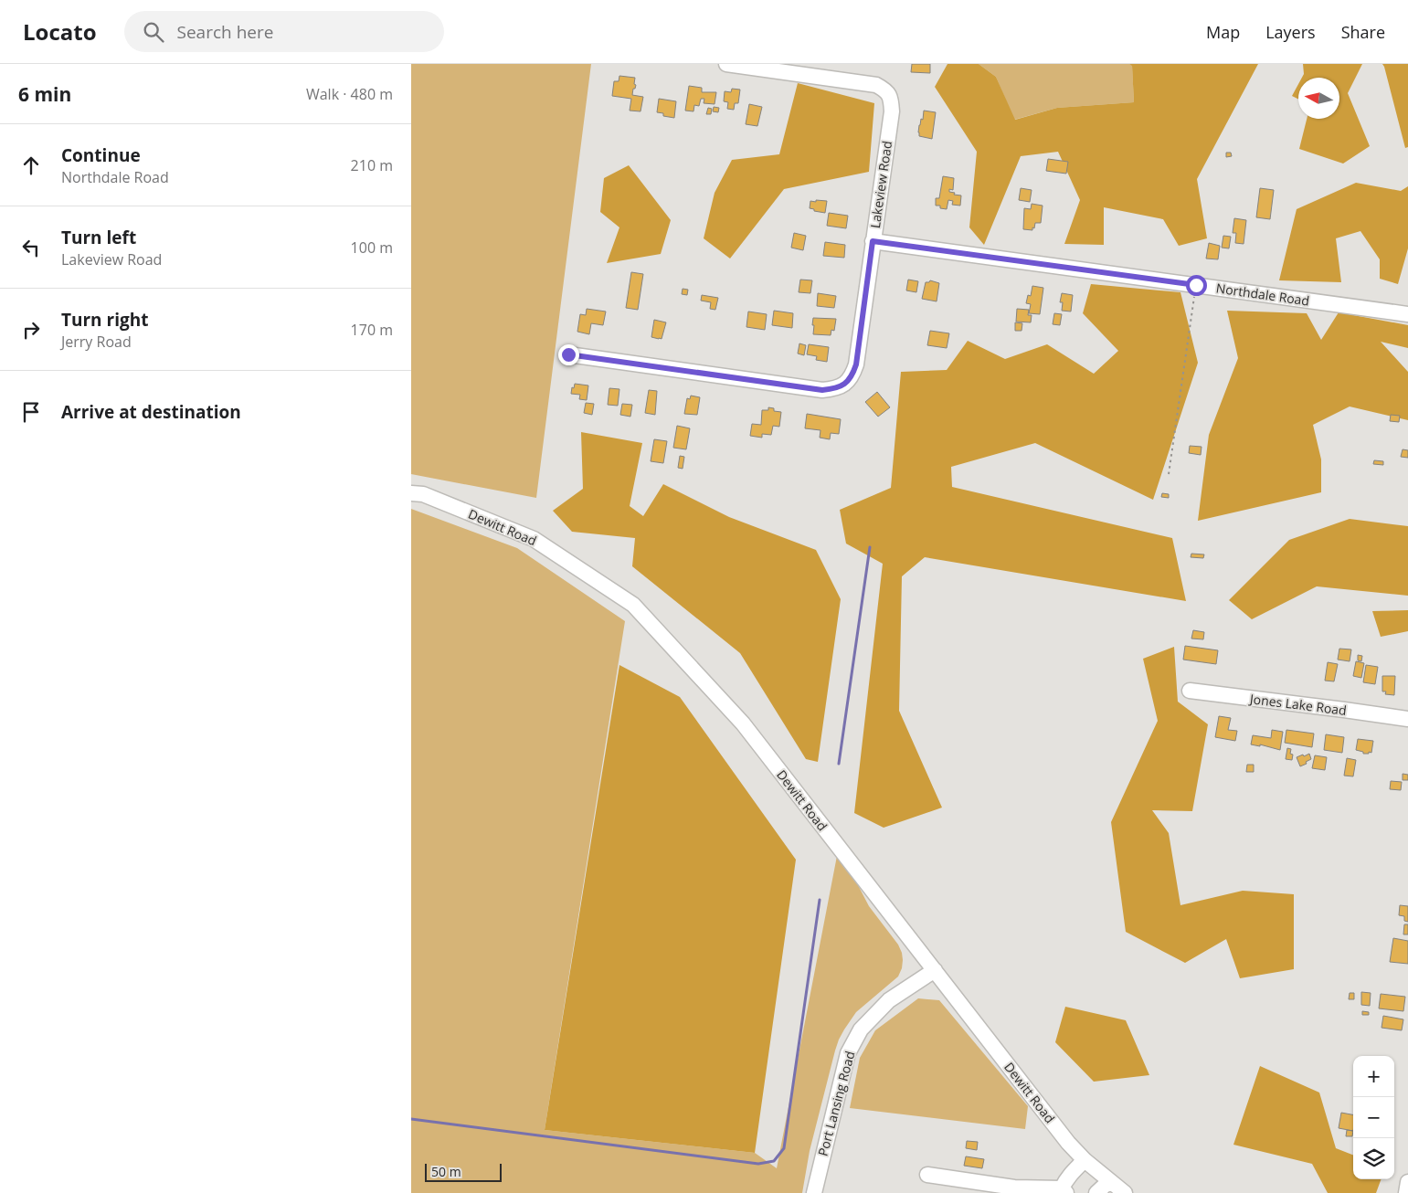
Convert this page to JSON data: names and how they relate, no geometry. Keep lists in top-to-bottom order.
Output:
{
  "streets": {
    "street": [
      "Lakeview Road",
      "Northdale Road",
      "Dewitt Road",
      "Jones Lake Road",
      "Port Lansing Road"
    ]
  },
  "crossings": [
    ["Lakeview Road", "Northdale Road"],
    ["Dewitt Road", "Port Lansing Road"]
  ],
  "scale_bar": "50 m",
  "north": "left",
  "page": {
    "header": "Locato",
    "search": "Search here",
    "nav": ["Map", "Layers", "Share"],
    "heading": ["6 min", "Walk · 480 m"],
    "list": [
      ["Continue", "Northdale Road", "210 m"],
      ["Turn left", "Lakeview Road", "100 m"],
      ["Turn right", "Jerry Road", "170 m"],
      "Arrive at destination"
    ],
    "map_buttons": ["+", "−"],
    "scale": "50 m"
  }
}
